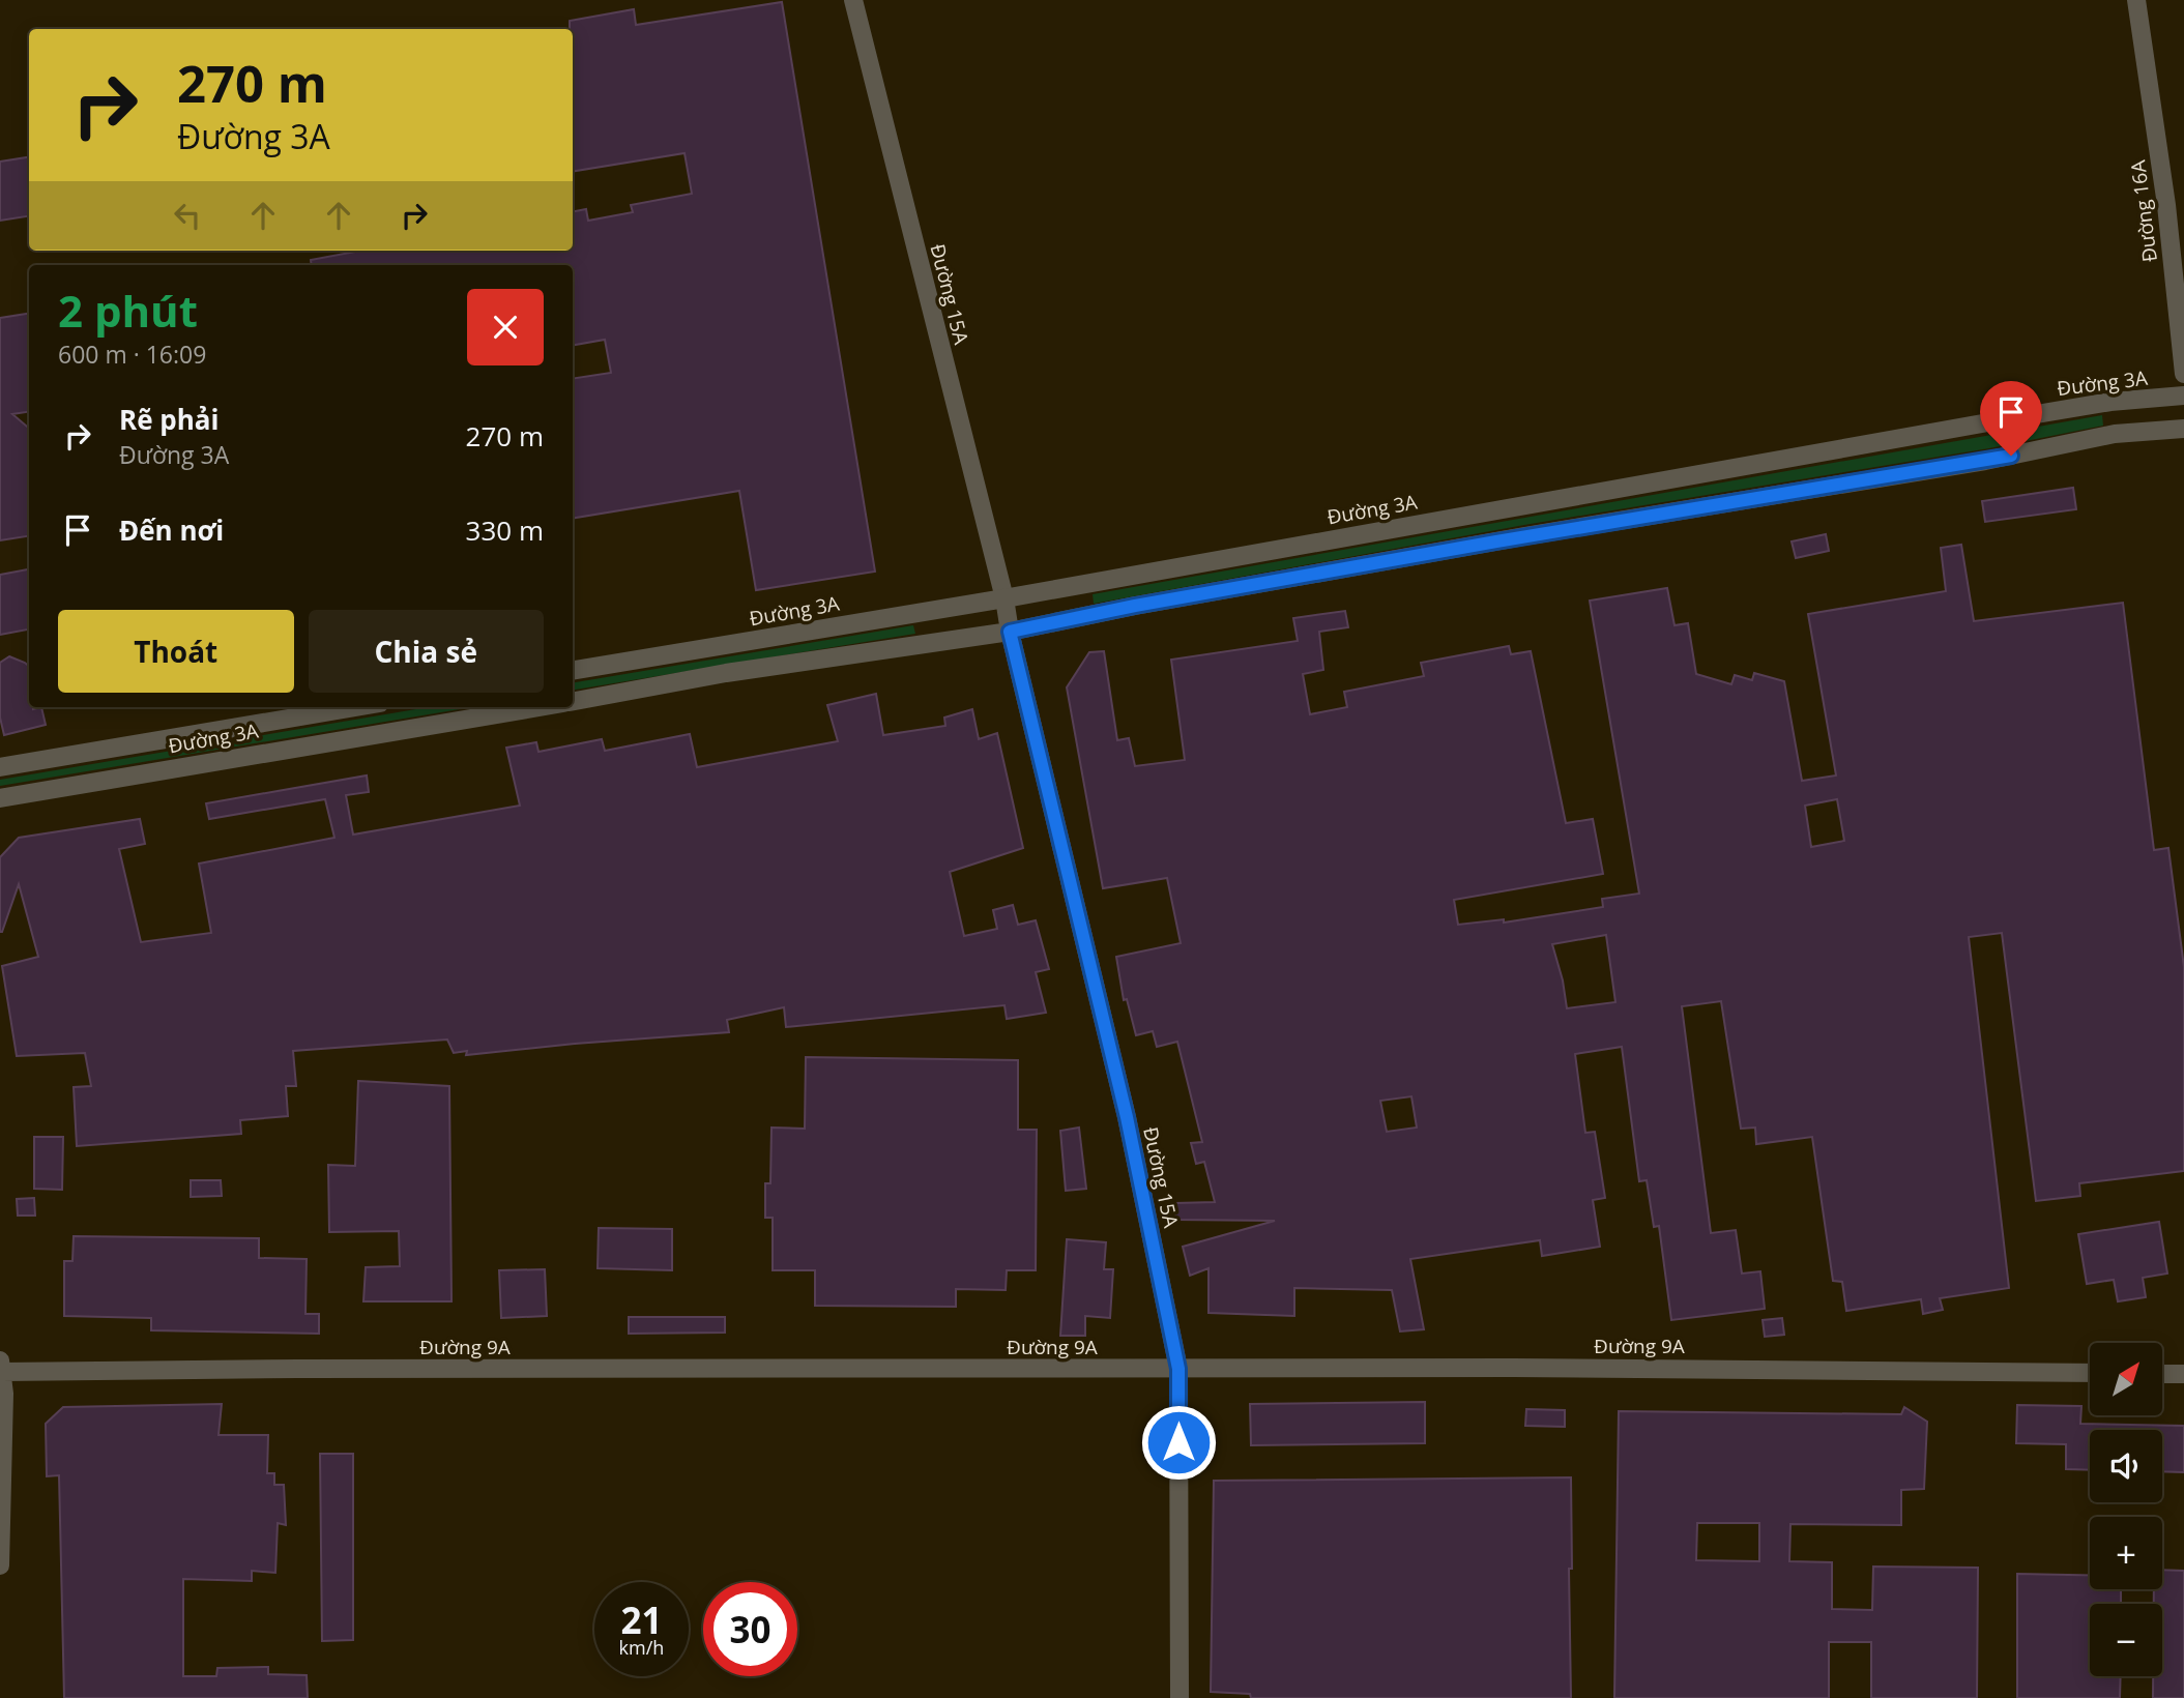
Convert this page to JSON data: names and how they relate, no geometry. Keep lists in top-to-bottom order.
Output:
{
  "streets": {
    "street": [
      "Đường 16A",
      "Đường 15A",
      "Đường 3A",
      "Đường 9A"
    ]
  },
  "crossings": [
    ["Đường 15A", "Đường 3A"],
    ["Đường 15A", "Đường 9A"]
  ],
  "north": "top right",
  "page": {
    "turn": ["270 m", "Đường 3A"],
    "heading": ["2 phút", "600 m · 16:09"],
    "list": [
      {
        "name": "Rẽ phải",
        "note": "Đường 3A",
        "value": "270 m"
      },
      {
        "name": "Đến nơi",
        "value": "330 m"
      }
    ],
    "buttons": ["Thoát", "Chia sẻ"],
    "map_buttons": ["+", "−"],
    "speed": "21 km/h",
    "limit": "30"
  }
}
